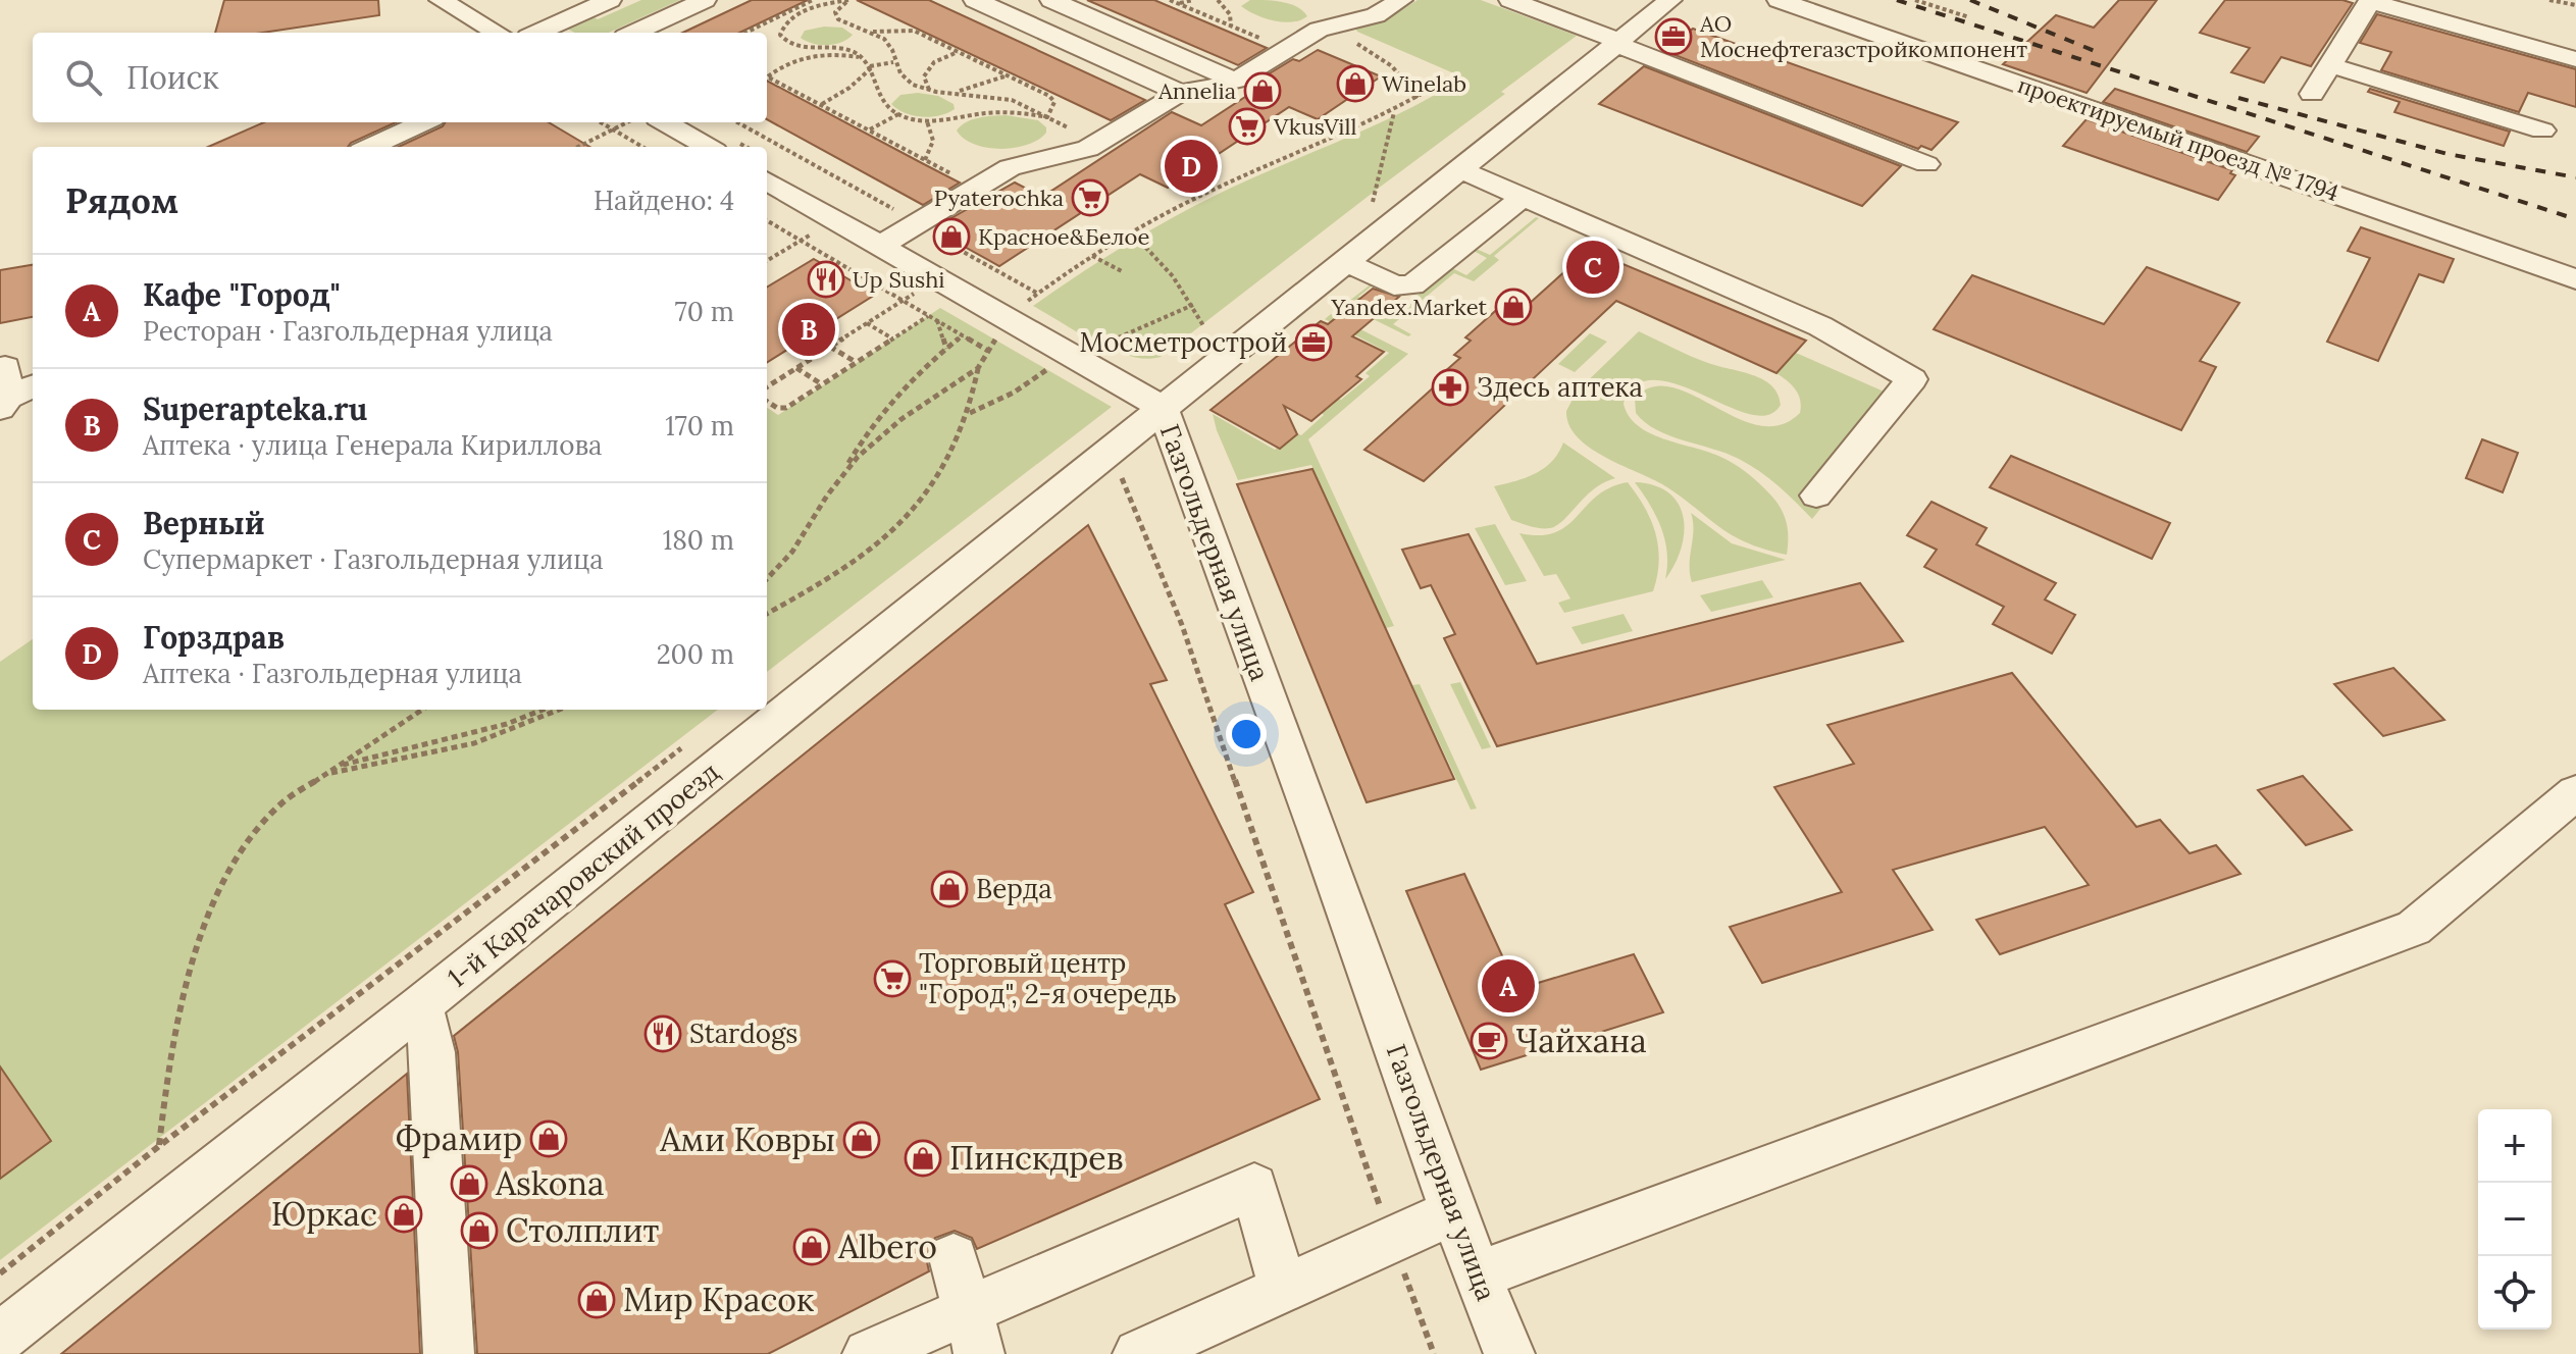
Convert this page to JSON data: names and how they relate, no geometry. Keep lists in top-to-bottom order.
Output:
{
  "streets": {
    "street": ["проектируемый проезд № 1794", "Газгольдерная улица", "1-й Карачаровский проезд"]
  },
  "crossings": [
    ["Газгольдерная улица", "1-й Карачаровский проезд"]
  ],
  "places": {
    "office": ["АО Моснефтегазстройкомпонент", "Мосметрострой"],
    "shop": [
      "Winelab",
      "Annelia",
      "Красное&Белое",
      "Yandex.Market",
      "Верда",
      "Фрамир",
      "Ами Ковры",
      "Пинскдрев",
      "Askona",
      "Юркас",
      "Столплит",
      "Albero",
      "Мир Красок"
    ],
    "supermarket": ["VkusVill", "Pyaterochka", "Торговый центр \"Город\", 2-я очередь"],
    "restaurant": ["Up Sushi", "Stardogs"],
    "pharmacy": ["Здесь аптека"],
    "cafe": ["Чайхана"]
  },
  "page": {
    "search": "Поиск",
    "pins": [
      "D",
      "C",
      "B",
      "A"
    ],
    "heading": ["Рядом", "Найдено: 4"],
    "list": [
      {
        "mark": "A",
        "name": "Кафе \"Город\"",
        "note": "Ресторан · Газгольдерная улица",
        "value": "70 m"
      },
      {
        "mark": "B",
        "name": "Superapteka.ru",
        "note": "Аптека · улица Генерала Кириллова",
        "value": "170 m"
      },
      {
        "mark": "C",
        "name": "Верный",
        "note": "Супермаркет · Газгольдерная улица",
        "value": "180 m"
      },
      {
        "mark": "D",
        "name": "Горздрав",
        "note": "Аптека · Газгольдерная улица",
        "value": "200 m"
      }
    ],
    "map_buttons": ["+", "−"]
  }
}
